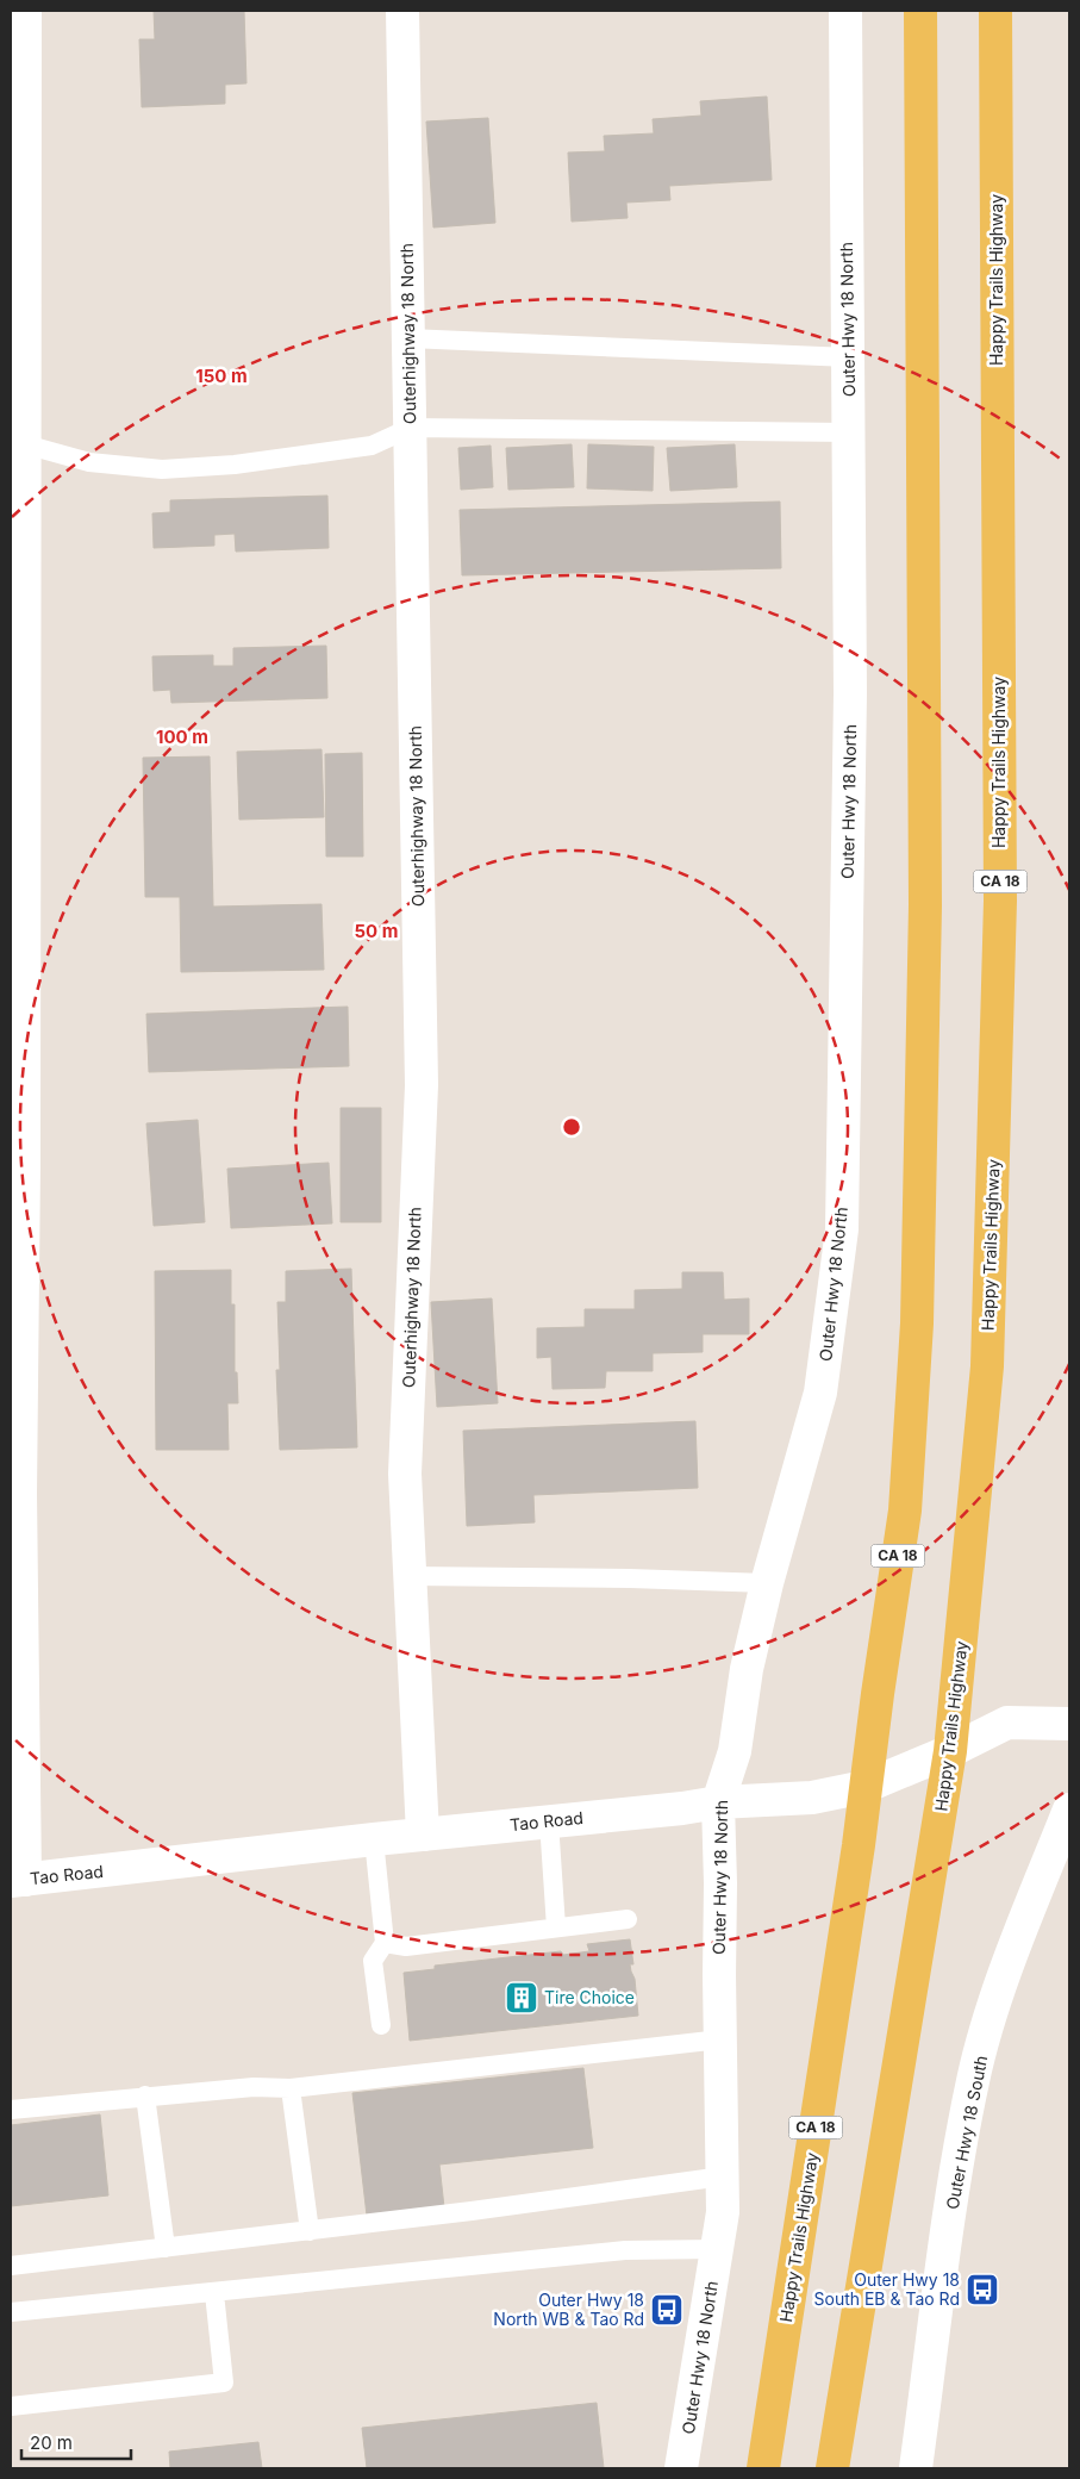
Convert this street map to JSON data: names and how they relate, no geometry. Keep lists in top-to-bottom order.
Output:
{
  "streets": {
    "main road": ["Happy Trails Highway", "CA 18"],
    "street": [
      "Outer Hwy 18 North",
      "Outerhighway 18 North",
      "Tao Road",
      "Outer Hwy 18 South"
    ]
  },
  "crossings": [
    ["Happy Trails Highway", "Tao Road"],
    ["Outer Hwy 18 North", "Tao Road"],
    ["Outerhighway 18 North", "Tao Road"]
  ],
  "places": {
    "building": ["Tire Choice"],
    "bus stop": ["Outer Hwy 18 South EB & Tao Rd", "Outer Hwy 18 North WB & Tao Rd"]
  },
  "scale_bar": "20 m",
  "rings": ["150 m", "100 m", "50 m"]
}
